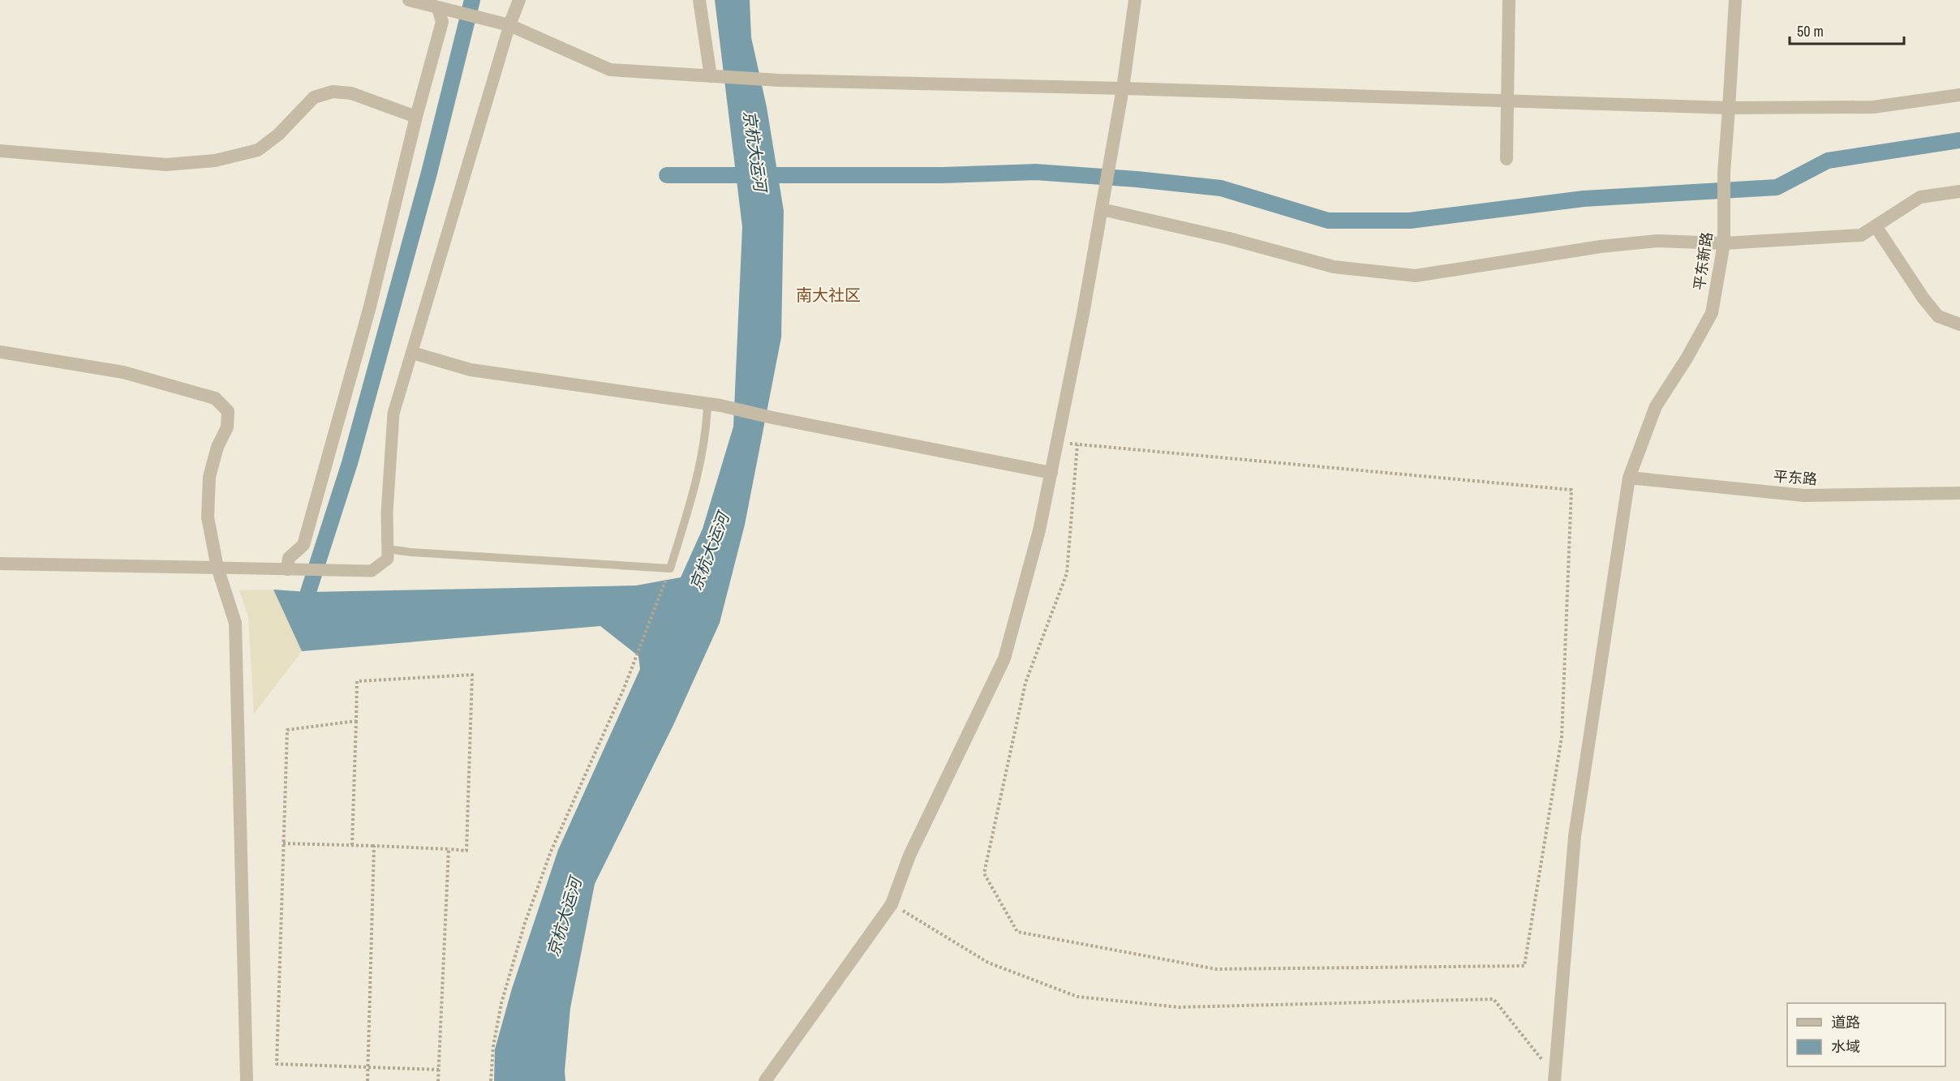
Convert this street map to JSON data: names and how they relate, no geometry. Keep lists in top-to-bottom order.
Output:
{
  "streets": {
    "street": ["平东新路", "平东路"]
  },
  "crossings": [
    ["平东新路", "平东路"]
  ],
  "districts": ["南大社区"],
  "water": ["京杭大运河"],
  "legend": ["道路", "水域"],
  "scale_bar": "50 m"
}
